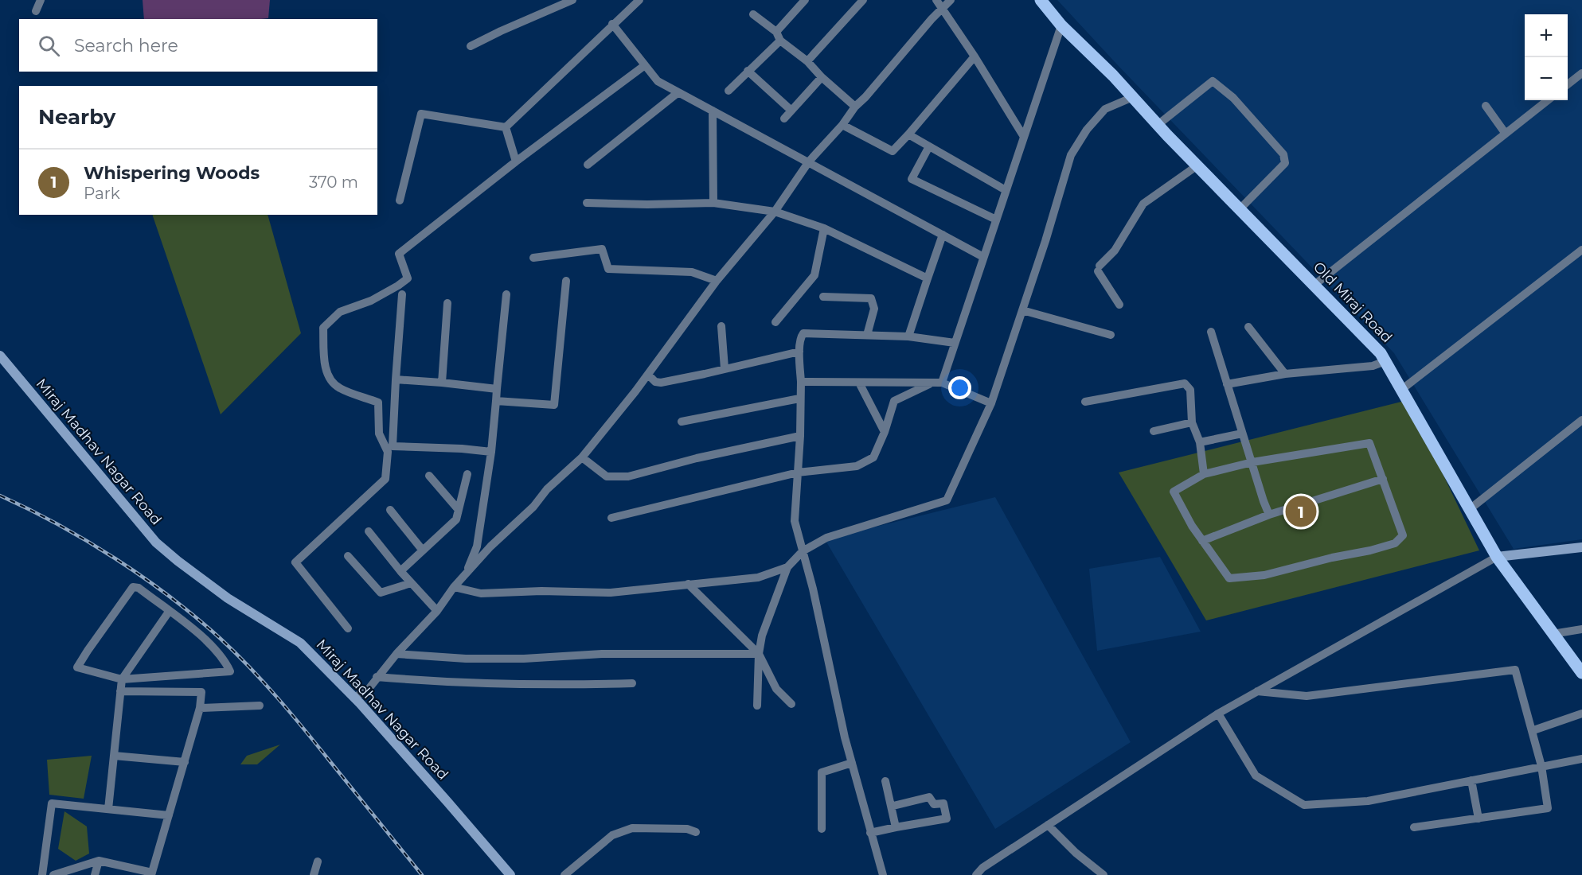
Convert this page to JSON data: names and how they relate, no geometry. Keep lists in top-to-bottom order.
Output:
{
  "streets": {
    "main road": ["Old Miraj Road"],
    "street": ["Miraj Madhav Nagar Road"]
  },
  "page": {
    "map_buttons": ["+", "−"],
    "search": "Search here",
    "heading": "Nearby",
    "list": [
      {
        "mark": "1",
        "name": "Whispering Woods",
        "note": "Park",
        "value": "370 m"
      }
    ],
    "pins": "1"
  }
}
